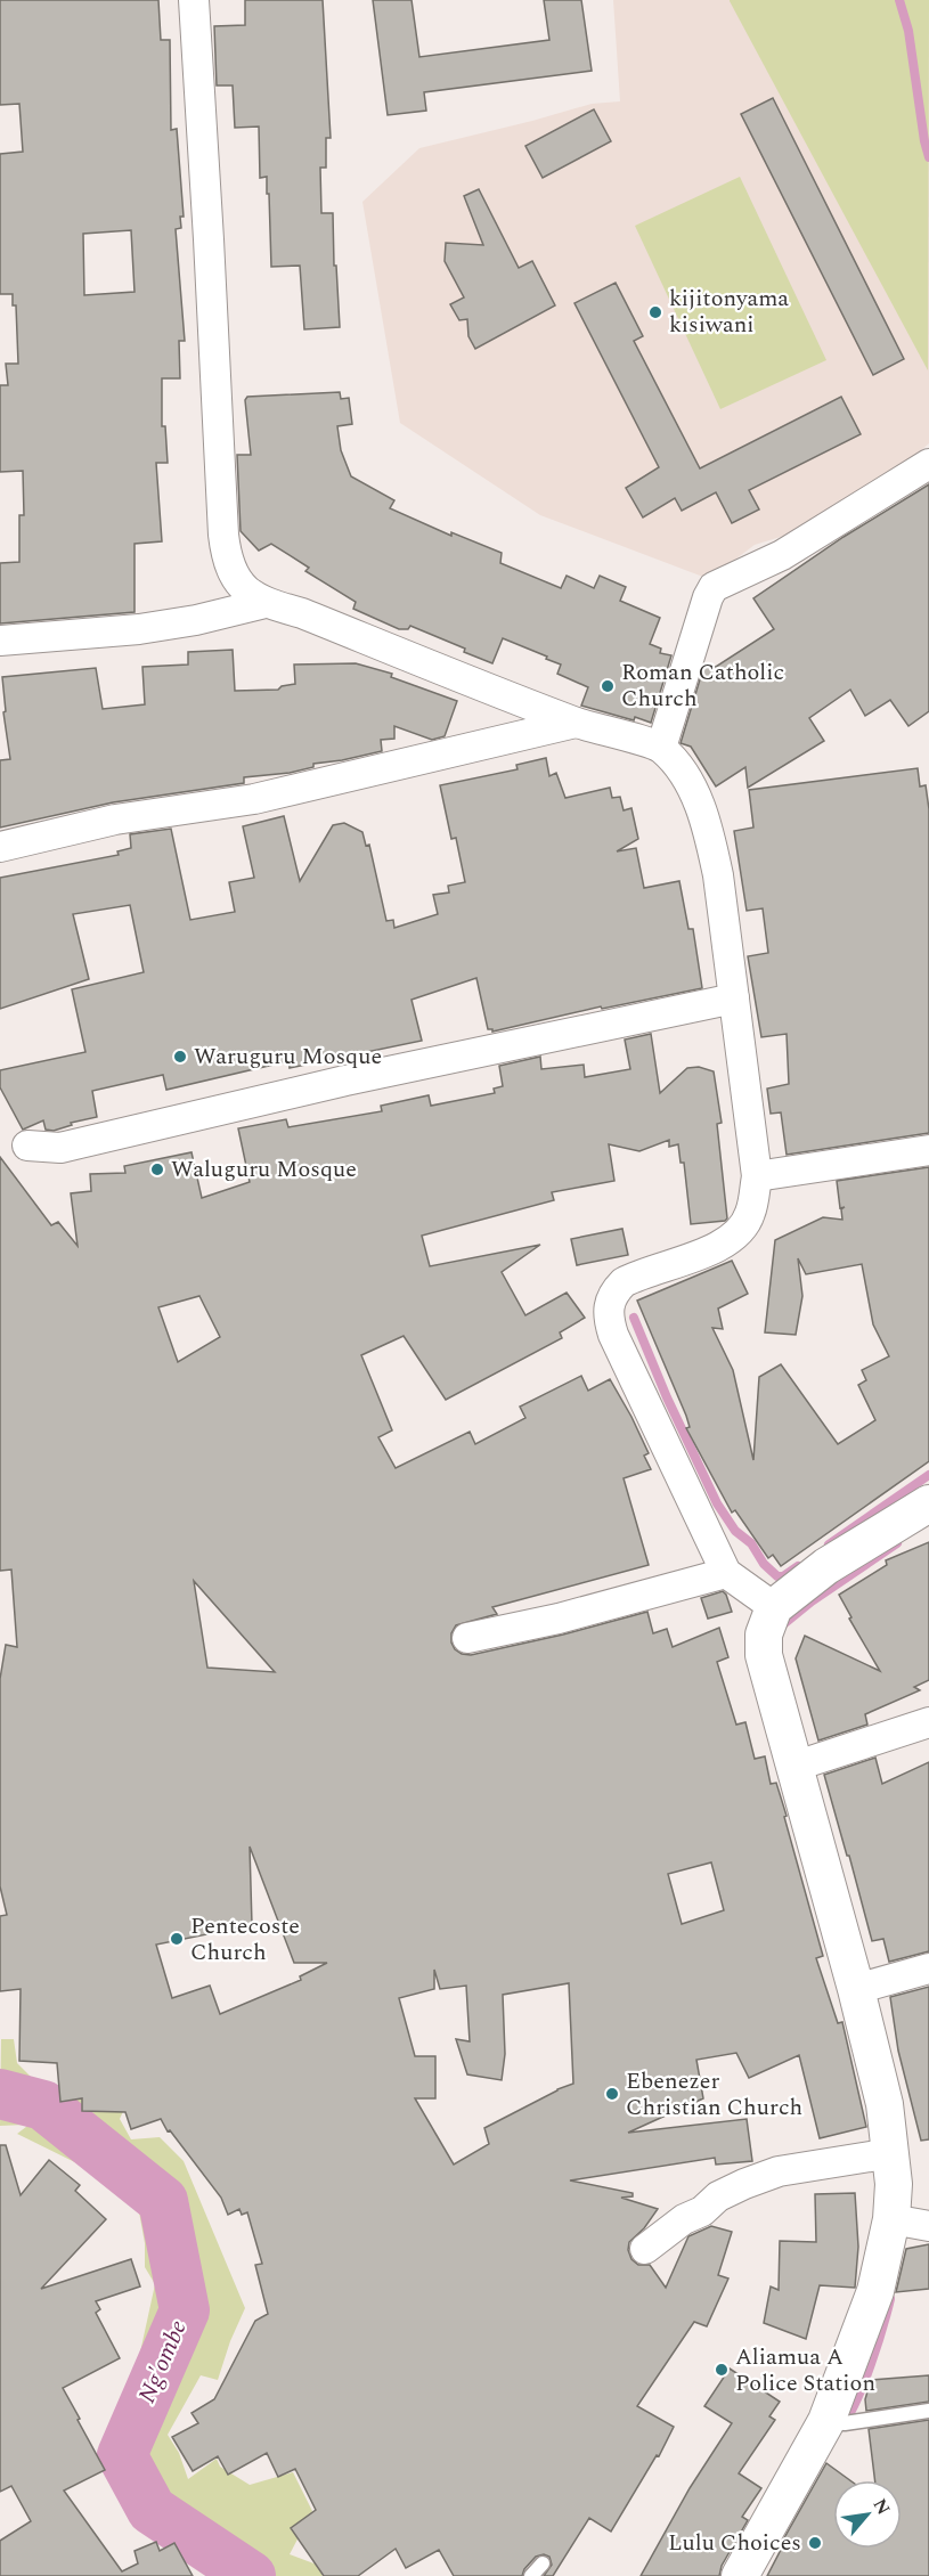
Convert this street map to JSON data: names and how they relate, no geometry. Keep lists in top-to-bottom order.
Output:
{
  "water": ["Ng'ombe"],
  "places": [
    "kijitonyama kisiwani",
    "Roman Catholic Church",
    "Waruguru Mosque",
    "Waluguru Mosque",
    "Pentecoste Church",
    "Ebenezer Christian Church",
    "Aliamua A Police Station",
    "Lulu Choices"
  ],
  "north": "top right"
}
